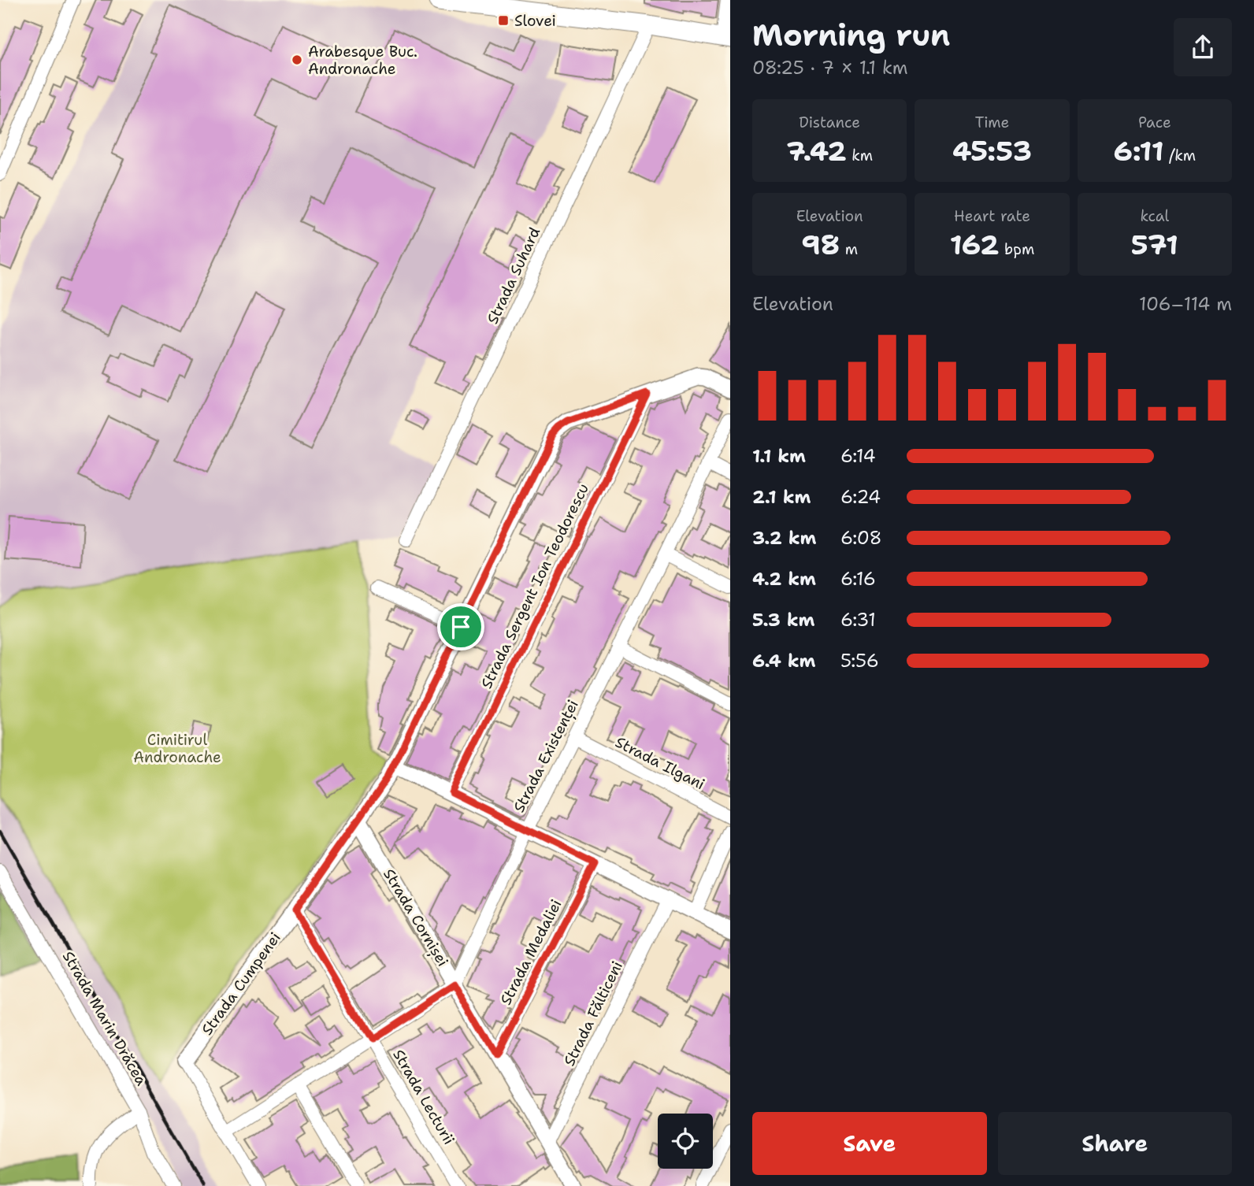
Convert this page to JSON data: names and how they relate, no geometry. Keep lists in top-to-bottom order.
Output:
{
  "streets": {
    "street": [
      "Strada Suhard",
      "Strada Sergent Ion Teodorescu",
      "Strada Existenței",
      "Strada Ilgani",
      "Strada Cornișei",
      "Strada Medaliei",
      "Strada Cumpenei",
      "Strada Fălticeni",
      "Strada Marin Drăcea",
      "Strada Lecturii"
    ]
  },
  "crossings": [
    ["Strada Sergent Ion Teodorescu", "Strada Cumpenei"],
    ["Strada Existenței", "Strada Ilgani"],
    ["Strada Existenței", "Strada Cornișei"],
    ["Strada Cornișei", "Strada Medaliei"],
    ["Strada Cornișei", "Strada Cumpenei"],
    ["Strada Cornișei", "Strada Fălticeni"],
    ["Strada Cumpenei", "Strada Lecturii"]
  ],
  "parks": ["Cimitirul Andronache"],
  "places": {
    "transit": ["Slovei"],
    "other": ["Arabesque Buc. Andronache"]
  },
  "page": {
    "heading": ["Morning run", "08:25 · 7 × 1.1 km"],
    "stats": [
      ["Distance", "7.42 km"],
      ["Time", "45:53"],
      ["Pace", "6:11 /km"],
      ["Elevation", "98 m"],
      ["Heart rate", "162 bpm"],
      ["kcal", "571"]
    ],
    "chart": ["Elevation", "106–114 m"],
    "list": [
      {
        "name": "1.1 km",
        "note": "6:14"
      },
      {
        "name": "2.1 km",
        "note": "6:24"
      },
      {
        "name": "3.2 km",
        "note": "6:08"
      },
      {
        "name": "4.2 km",
        "note": "6:16"
      },
      {
        "name": "5.3 km",
        "note": "6:31"
      },
      {
        "name": "6.4 km",
        "note": "5:56"
      }
    ],
    "buttons": ["Save", "Share"]
  }
}
